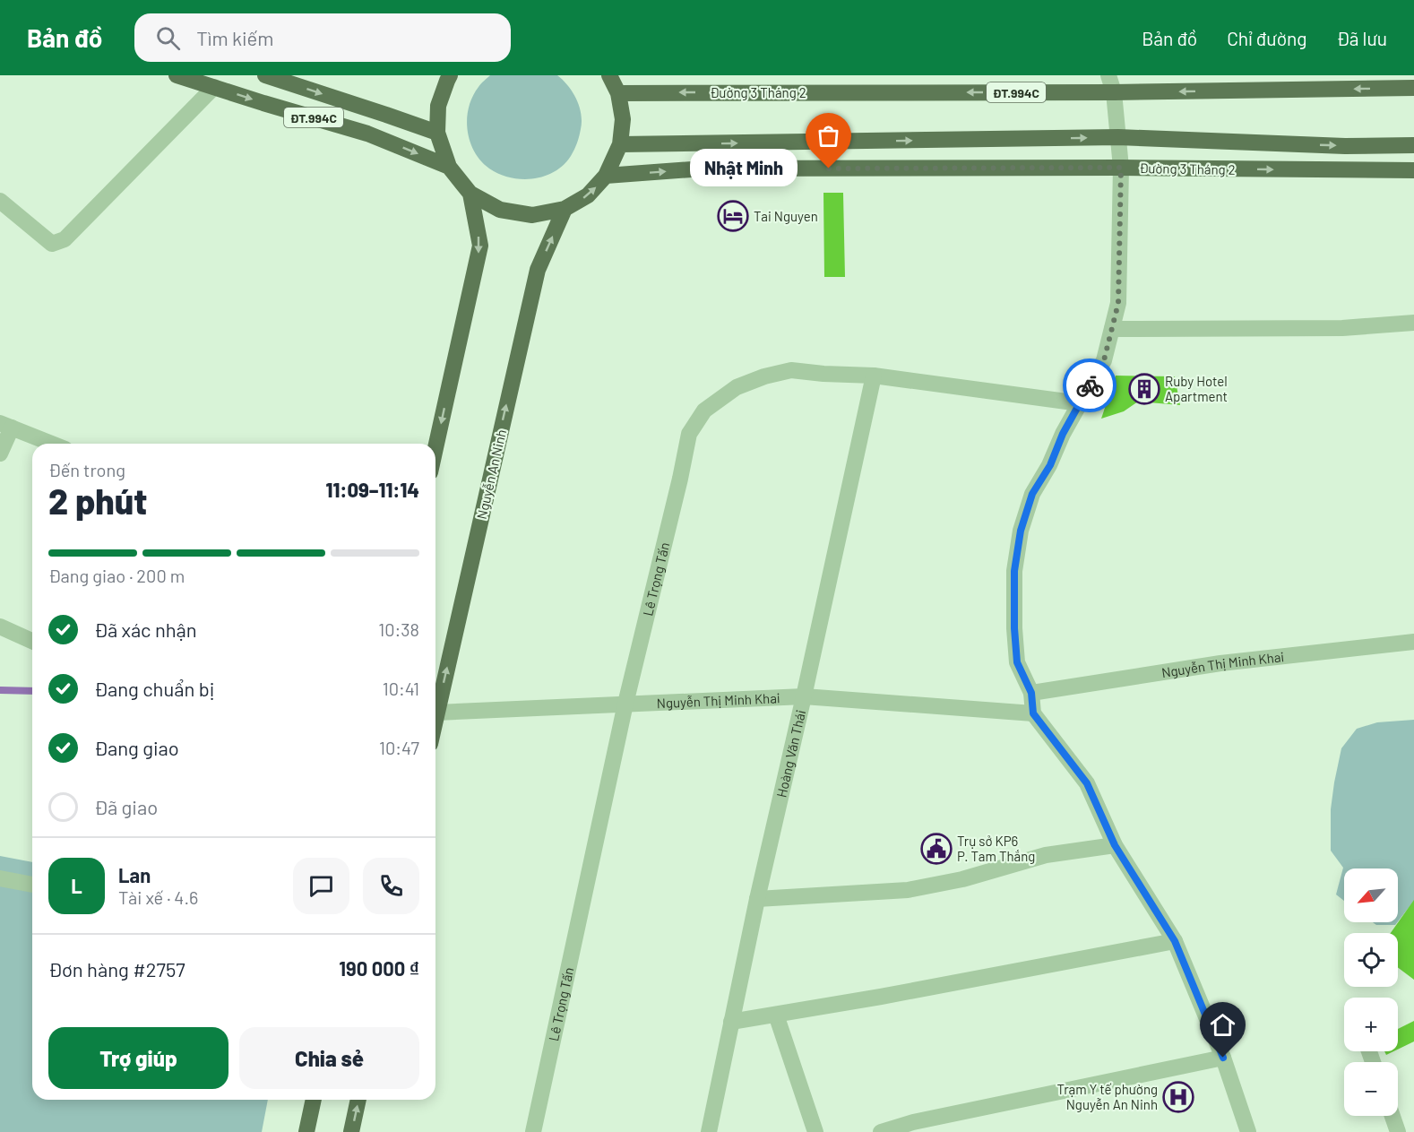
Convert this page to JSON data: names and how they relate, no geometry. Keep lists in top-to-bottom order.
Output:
{
  "streets": {
    "main road": ["Đường 3 Tháng 2", "ĐT.994C", "Nguyễn An Ninh"],
    "street": ["Lê Trọng Tấn", "Nguyễn Thị Minh Khai", "Hoàng Văn Thái"]
  },
  "crossings": [
    ["Đường 3 Tháng 2", "ĐT.994C"],
    ["ĐT.994C", "Nguyễn An Ninh"],
    ["Nguyễn An Ninh", "Nguyễn Thị Minh Khai"],
    ["Lê Trọng Tấn", "Nguyễn Thị Minh Khai"],
    ["Lê Trọng Tấn", "Hoàng Văn Thái"],
    ["Nguyễn Thị Minh Khai", "Hoàng Văn Thái"]
  ],
  "places": {
    "other": ["Nhật Minh"],
    "hotel": ["Tai Nguyen"],
    "building": ["Ruby Hotel Apartment"],
    "public building": ["Trụ sở KP6 P. Tam Thắng"],
    "hospital": ["Trạm Y tế phường Nguyễn An Ninh"]
  },
  "north": "bottom left",
  "page": {
    "header": "Bản đồ",
    "search": "Tìm kiếm",
    "nav": ["Bản đồ", "Chỉ đường", "Đã lưu"],
    "bubble": "Nhật Minh",
    "heading": ["2 phút", "Đến trong", "11:09–11:14"],
    "panel": [
      "Lan",
      "Tài xế · 4.6",
      "Đơn hàng #2757",
      "190 000 ₫"
    ],
    "bar": "Đang giao · 200 m",
    "list": [
      ["Đã xác nhận", "10:38"],
      ["Đang chuẩn bị", "10:41"],
      ["Đang giao", "10:47"],
      "Đã giao"
    ],
    "round": "L",
    "map_buttons": ["+", "−"],
    "buttons": ["Trợ giúp", "Chia sẻ"]
  }
}
